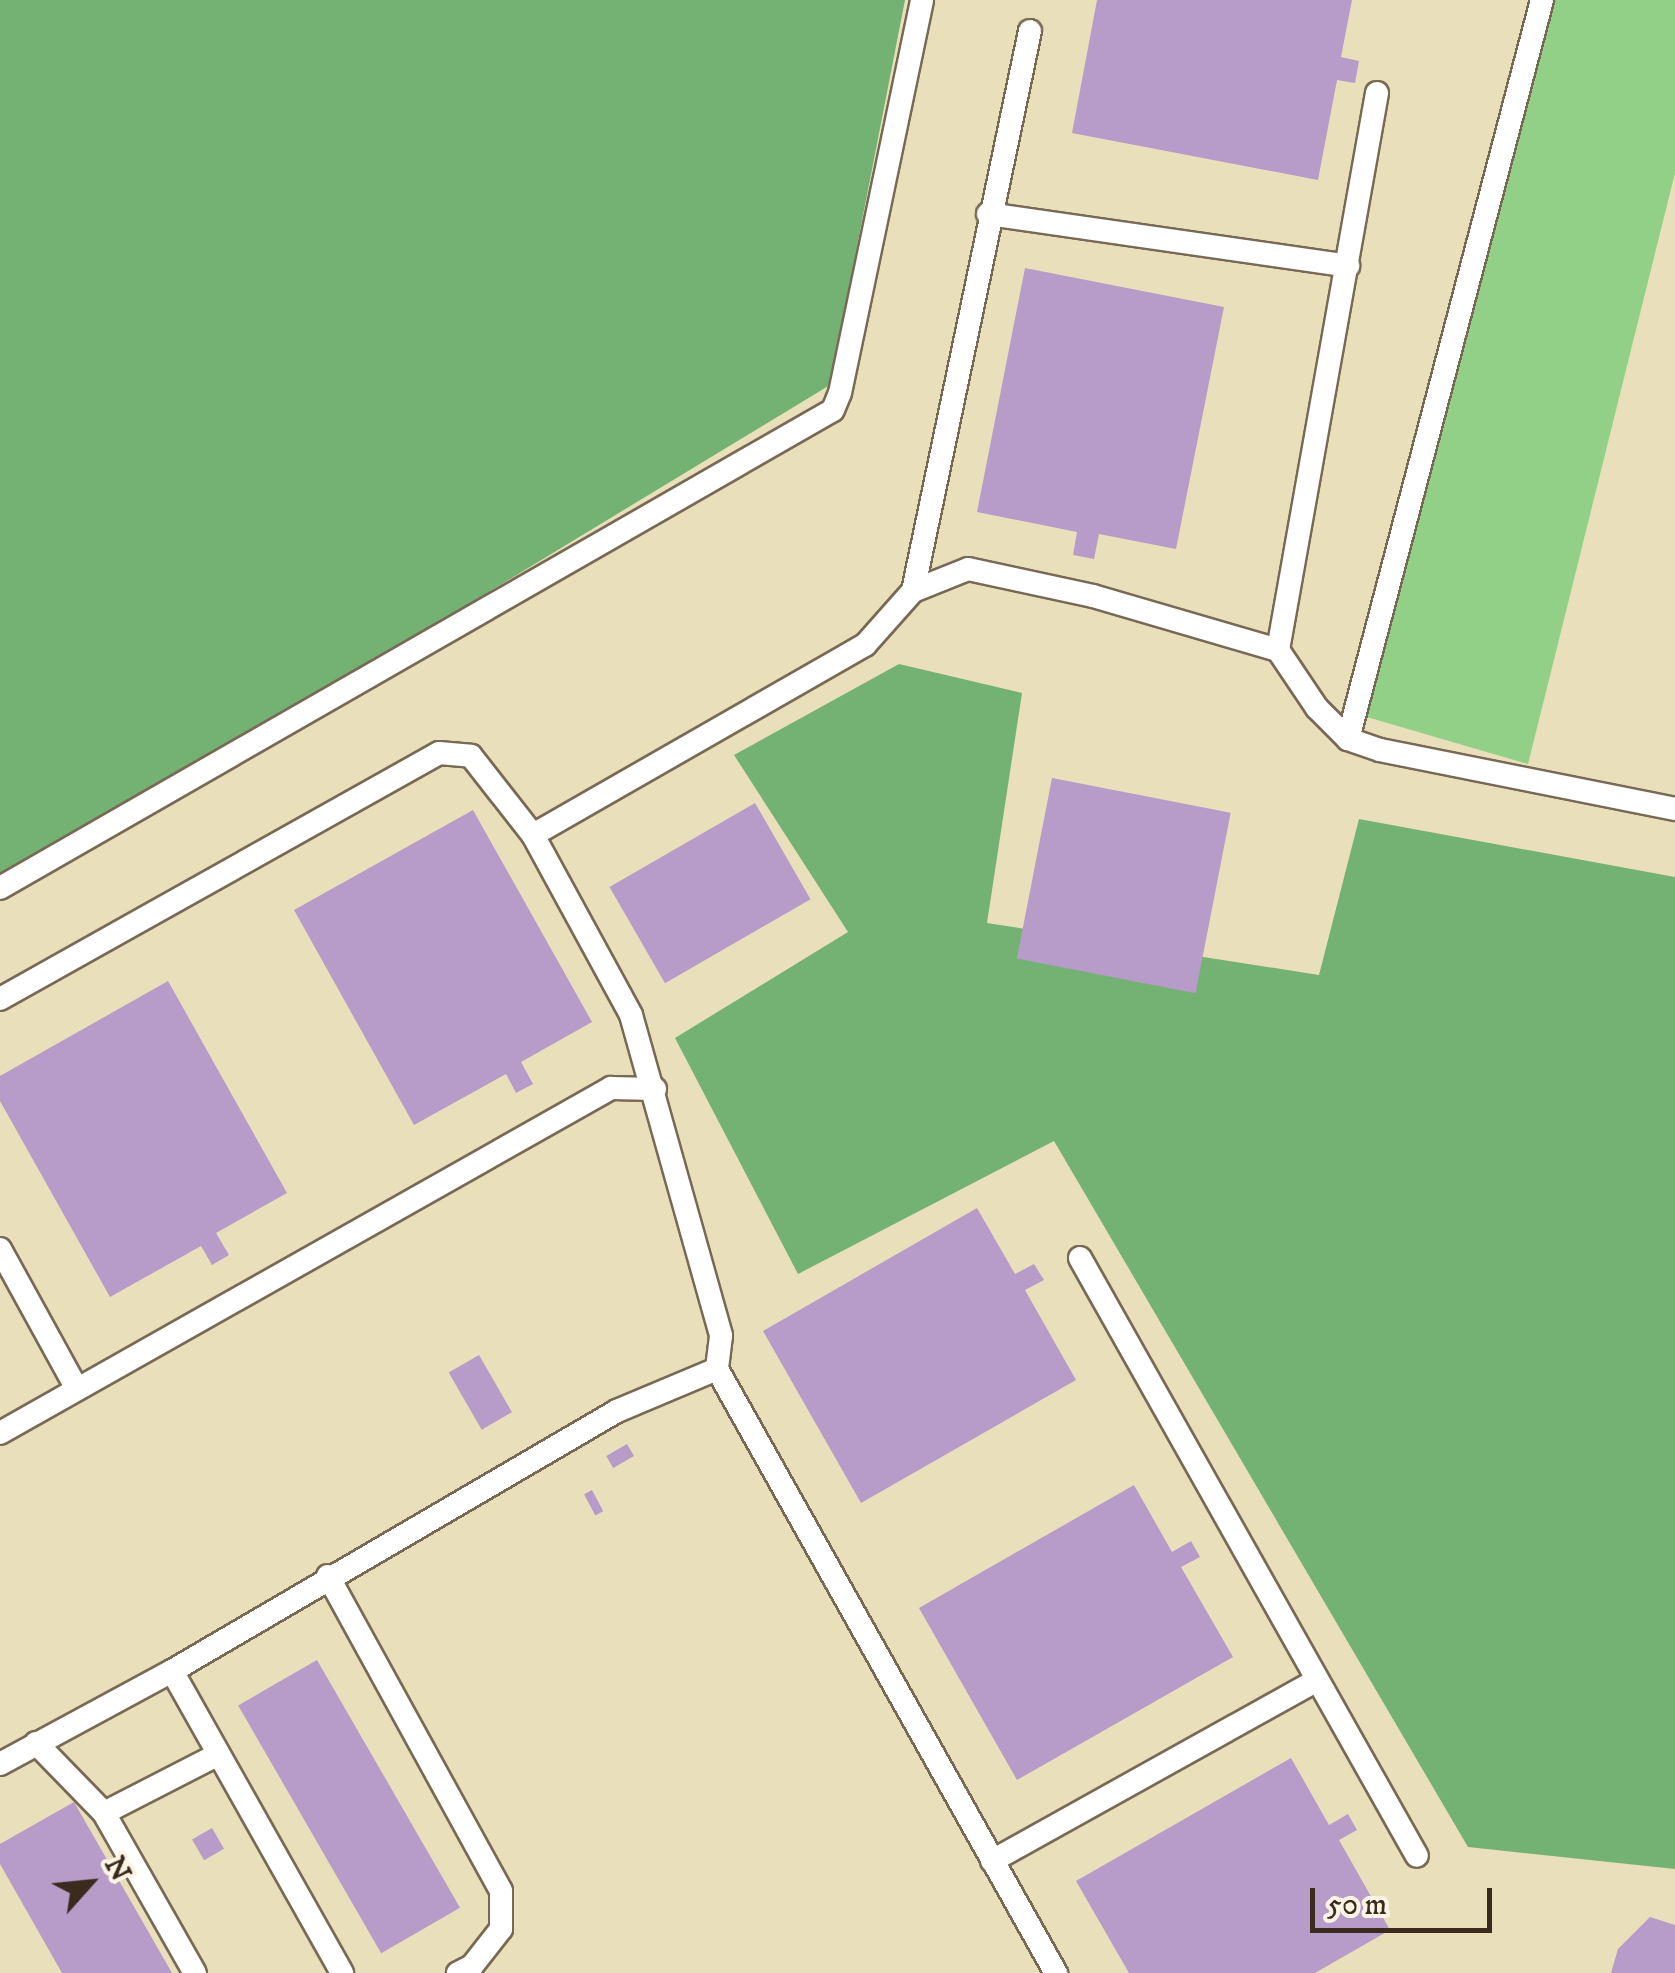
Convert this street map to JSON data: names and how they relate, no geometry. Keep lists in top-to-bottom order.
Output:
{
  "scale_bar": "50 m",
  "north": "top right"
}
